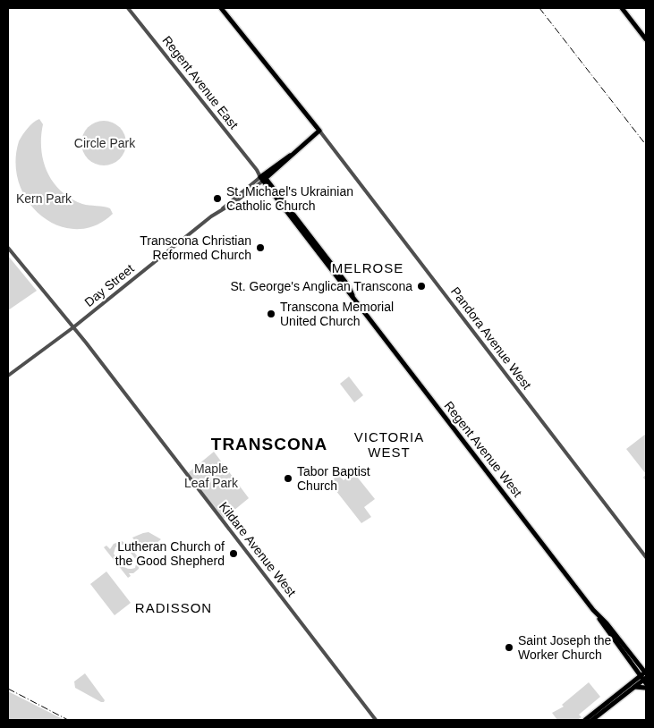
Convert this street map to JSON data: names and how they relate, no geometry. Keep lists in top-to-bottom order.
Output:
{
  "streets": {
    "main road": ["Day Street", "Regent Avenue West"],
    "street": ["Regent Avenue East", "Pandora Avenue West", "Kildare Avenue West"]
  },
  "crossings": [
    ["Regent Avenue East", "Regent Avenue West"],
    ["Day Street", "Pandora Avenue West"],
    ["Day Street", "Regent Avenue West"],
    ["Day Street", "Kildare Avenue West"]
  ],
  "districts": [
    "MELROSE",
    "VICTORIA WEST",
    "TRANSCONA",
    "RADISSON"
  ],
  "parks": ["Circle Park", "Kern Park", "Maple Leaf Park"],
  "places": [
    "St. Michael's Ukrainian Catholic Church",
    "Transcona Christian Reformed Church",
    "St. George's Anglican Transcona",
    "Transcona Memorial United Church",
    "Tabor Baptist Church",
    "Lutheran Church of the Good Shepherd",
    "Saint Joseph the Worker Church"
  ]
}
